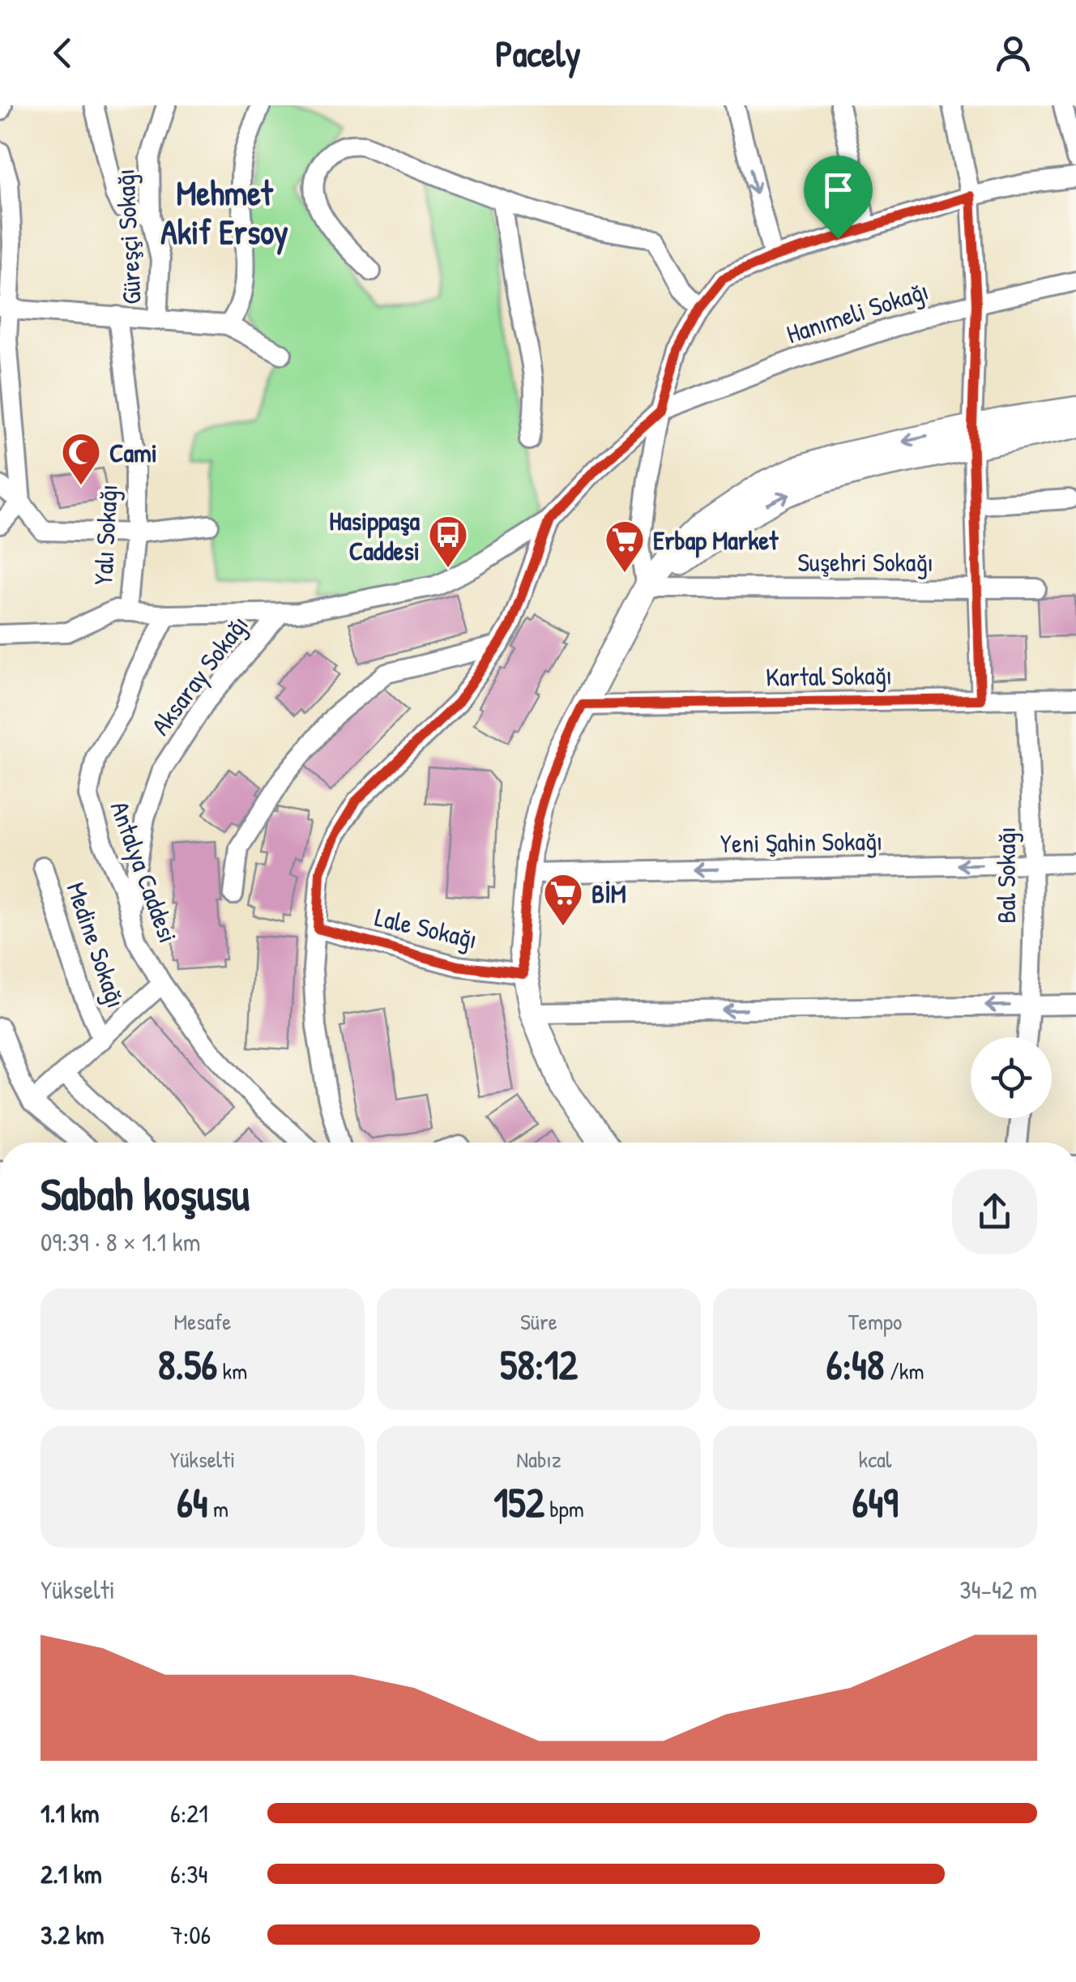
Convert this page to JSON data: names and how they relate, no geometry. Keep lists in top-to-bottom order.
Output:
{
  "streets": {
    "street": [
      "Güreşçi Sokağı",
      "Hanımeli Sokağı",
      "Yalı Sokağı",
      "Suşehri Sokağı",
      "Aksaray Sokağı",
      "Kartal Sokağı",
      "Yeni Şahin Sokağı",
      "Antalya Caddesi",
      "Bal Sokağı",
      "Lale Sokağı",
      "Medine Sokağı"
    ]
  },
  "crossings": [
    ["Aksaray Sokağı", "Antalya Caddesi"],
    ["Kartal Sokağı", "Bal Sokağı"],
    ["Yeni Şahin Sokağı", "Bal Sokağı"]
  ],
  "districts": ["Mehmet Akif Ersoy"],
  "places": {
    "mosque": ["Cami"],
    "bus stop": ["Hasippaşa Caddesi"],
    "supermarket": ["Erbap Market", "BİM"]
  },
  "page": {
    "header": "Pacely",
    "heading": ["Sabah koşusu", "09:39 · 8 × 1.1 km"],
    "stats": [
      ["Mesafe", "8.56 km"],
      ["Süre", "58:12"],
      ["Tempo", "6:48 /km"],
      ["Yükselti", "64 m"],
      ["Nabız", "152 bpm"],
      ["kcal", "649"]
    ],
    "chart": ["Yükselti", "34–42 m"],
    "list": [
      {
        "name": "1.1 km",
        "note": "6:21"
      },
      {
        "name": "2.1 km",
        "note": "6:34"
      },
      {
        "name": "3.2 km",
        "note": "7:06"
      }
    ]
  }
}
